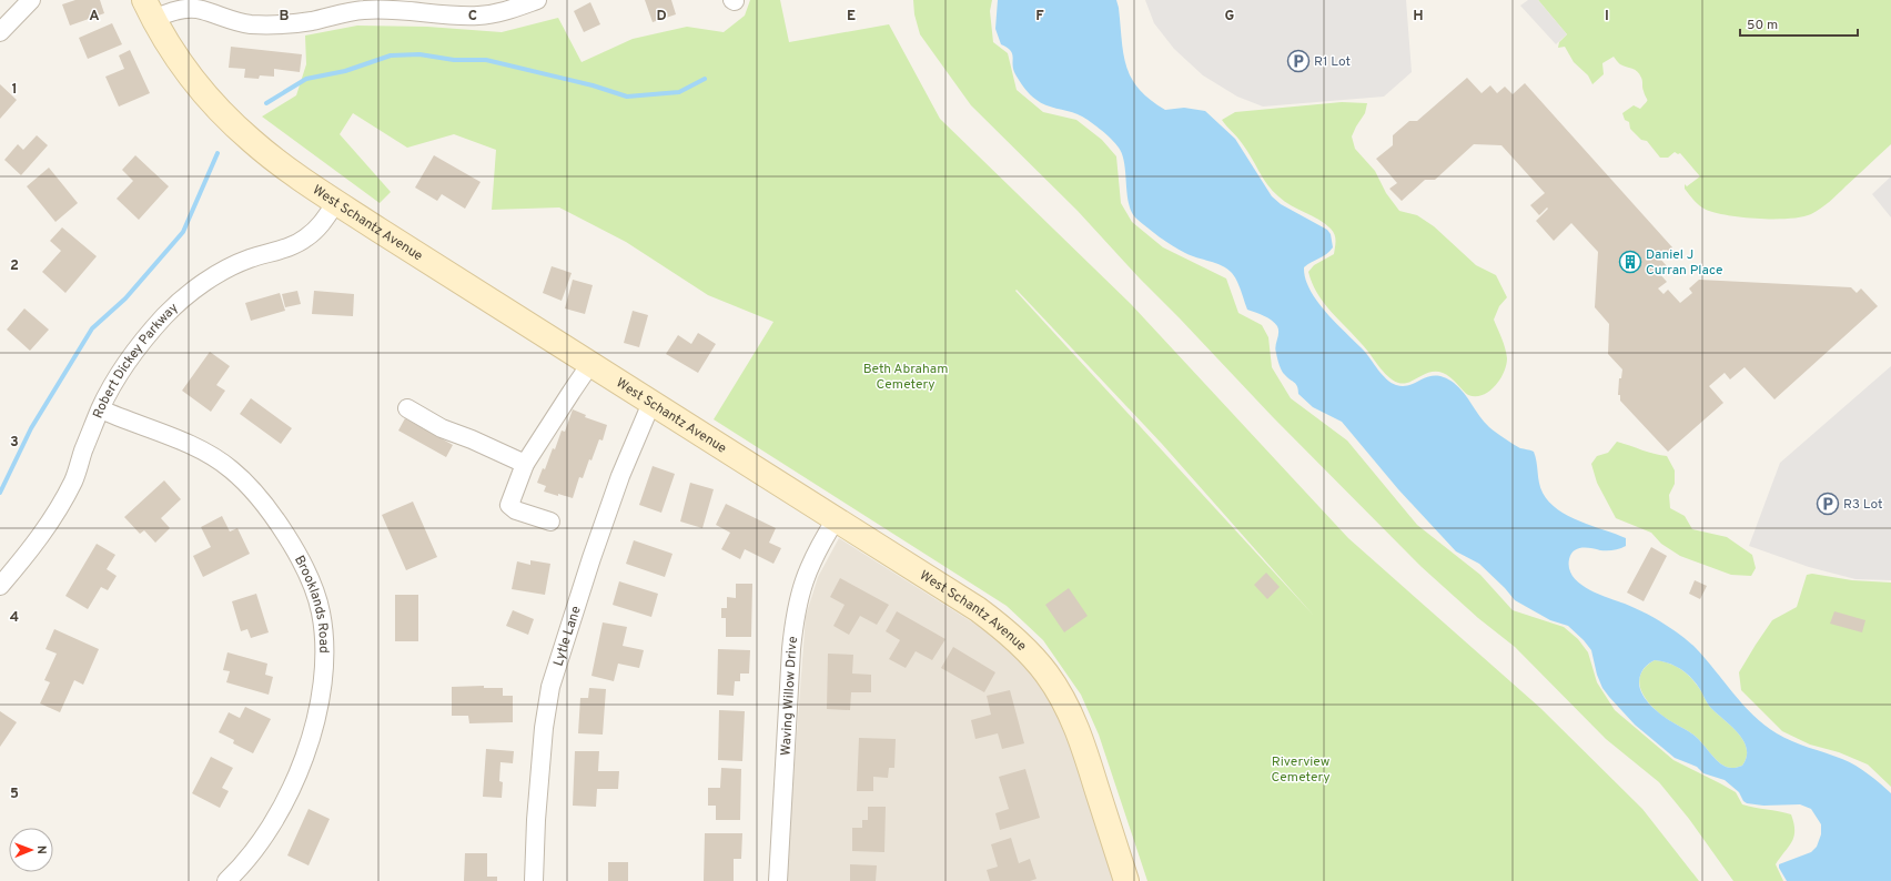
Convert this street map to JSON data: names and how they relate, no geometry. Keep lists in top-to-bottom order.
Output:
{
  "streets": {
    "main road": ["West Schantz Avenue"],
    "street": [
      "Robert Dickey Parkway",
      "Brooklands Road",
      "Lytle Lane",
      "Waving Willow Drive"
    ]
  },
  "crossings": [
    ["West Schantz Avenue", "Robert Dickey Parkway"],
    ["West Schantz Avenue", "Lytle Lane"],
    ["West Schantz Avenue", "Waving Willow Drive"],
    ["Robert Dickey Parkway", "Brooklands Road"]
  ],
  "parks": ["Beth Abraham Cemetery", "Riverview Cemetery"],
  "places": {
    "parking": ["R1 Lot", "R3 Lot"],
    "building": ["Daniel J Curran Place"]
  },
  "scale_bar": "50 m",
  "north": "right",
  "grid": {
    "columns": [
      "A",
      "B",
      "C",
      "D",
      "E",
      "F",
      "G",
      "H",
      "I"
    ],
    "rows": [
      "1",
      "2",
      "3",
      "4",
      "5"
    ]
  }
}
